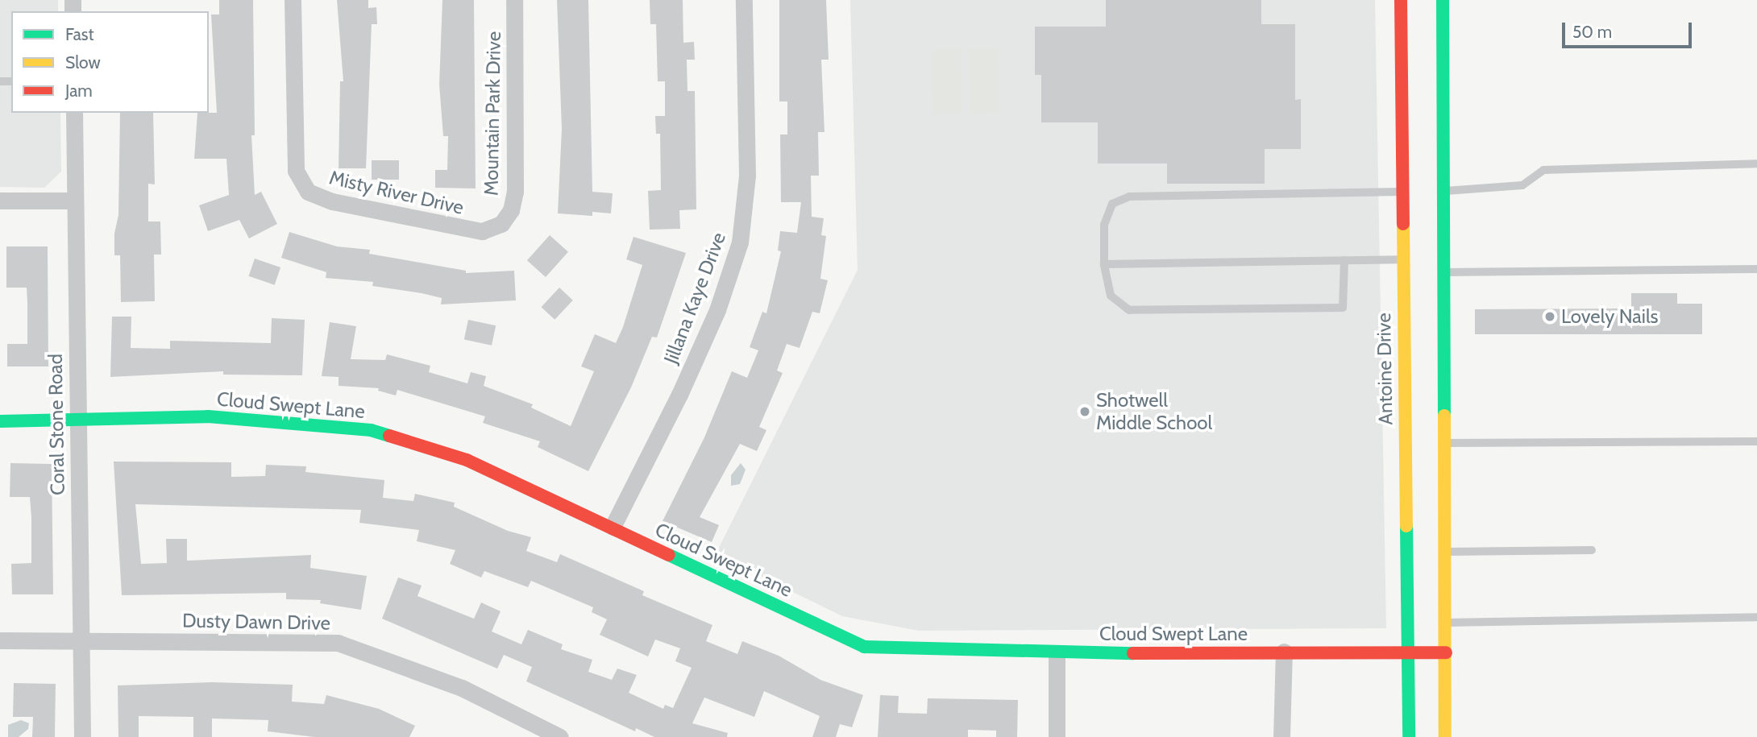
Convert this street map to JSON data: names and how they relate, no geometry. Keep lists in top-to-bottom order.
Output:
{
  "streets": {
    "main road": ["Antoine Drive", "Cloud Swept Lane"],
    "street": [
      "Mountain Park Drive",
      "Misty River Drive",
      "Jillana Kaye Drive",
      "Coral Stone Road",
      "Dusty Dawn Drive"
    ]
  },
  "crossings": [
    ["Mountain Park Drive", "Misty River Drive"],
    ["Jillana Kaye Drive", "Cloud Swept Lane"],
    ["Antoine Drive", "Cloud Swept Lane"],
    ["Cloud Swept Lane", "Coral Stone Road"],
    ["Coral Stone Road", "Dusty Dawn Drive"]
  ],
  "places": ["Lovely Nails", "Shotwell Middle School"],
  "legend": ["Fast", "Slow", "Jam"],
  "scale_bar": "50 m"
}
